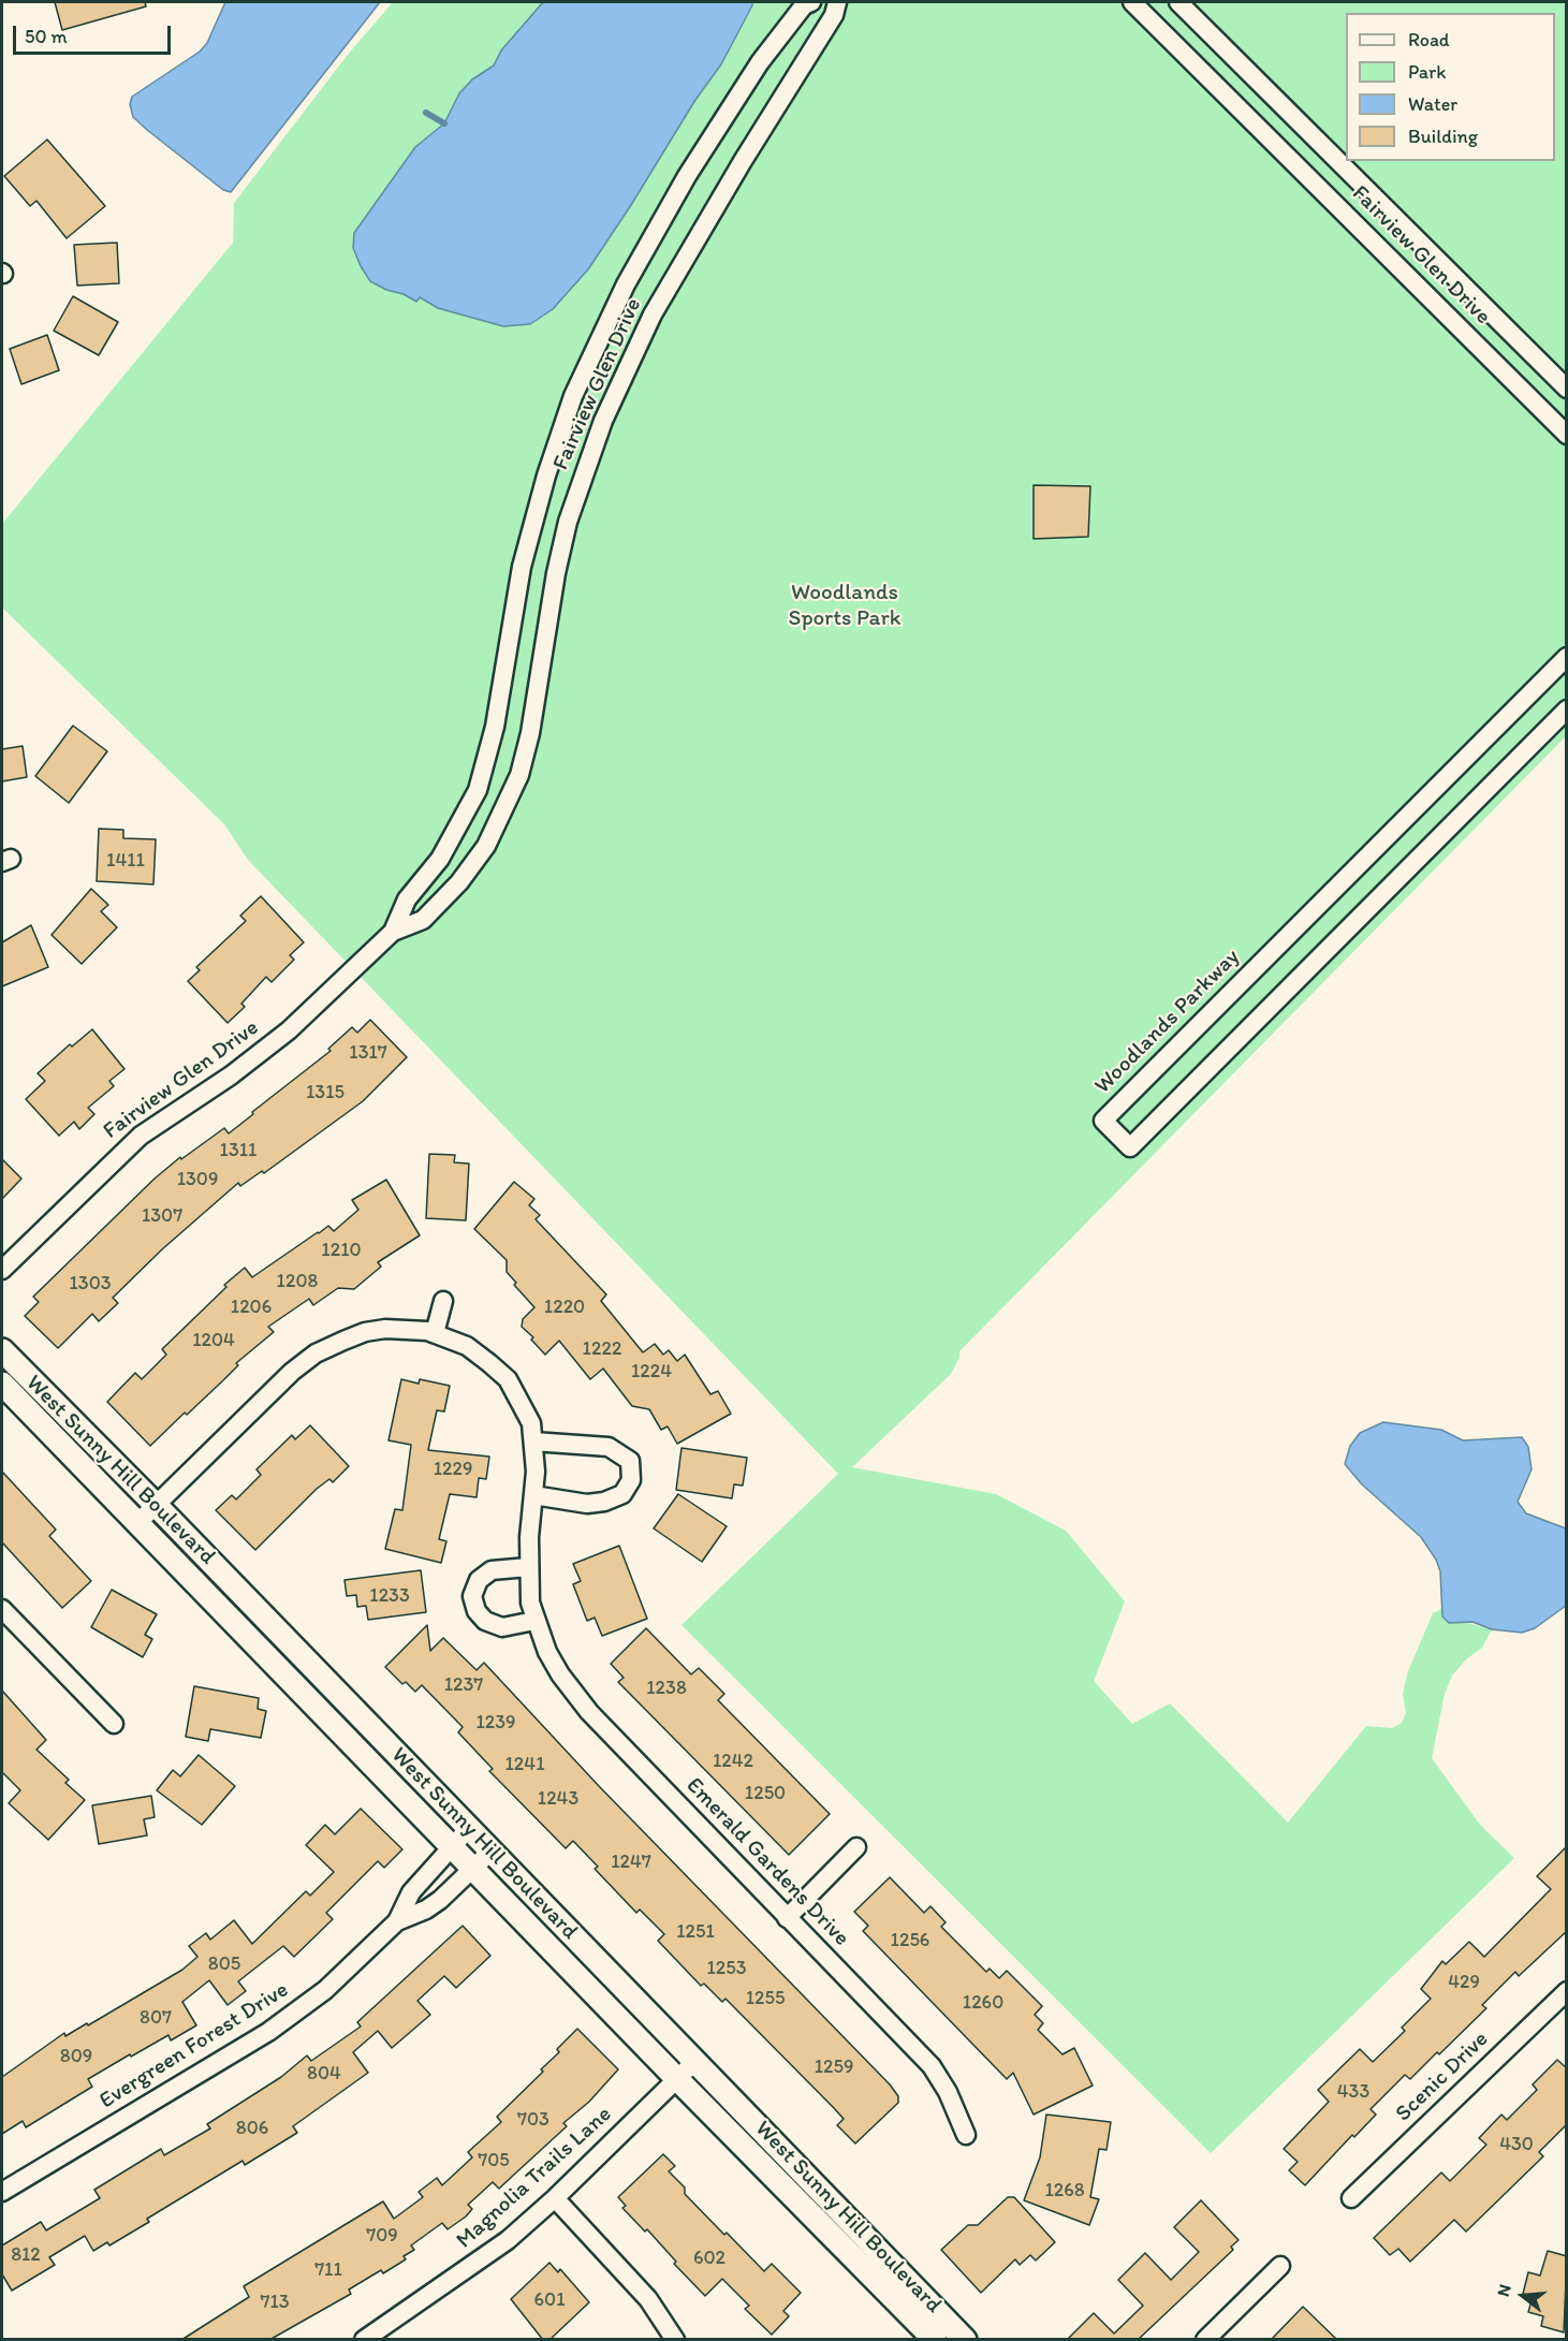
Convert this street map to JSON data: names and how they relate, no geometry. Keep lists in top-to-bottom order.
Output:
{
  "streets": {
    "street": [
      "Fairview Glen Drive",
      "Woodlands Parkway",
      "West Sunny Hill Boulevard",
      "Emerald Gardens Drive",
      "Evergreen Forest Drive",
      "Scenic Drive",
      "Magnolia Trails Lane"
    ]
  },
  "crossings": [
    ["West Sunny Hill Boulevard", "Emerald Gardens Drive"],
    ["West Sunny Hill Boulevard", "Evergreen Forest Drive"],
    ["West Sunny Hill Boulevard", "Magnolia Trails Lane"]
  ],
  "parks": ["Woodlands Sports Park"],
  "house_numbers": [
    "1411",
    "1317",
    "1315",
    "1311",
    "1309",
    "1307",
    "1210",
    "1208",
    "1303",
    "1206",
    "1220",
    "1204",
    "1222",
    "1224",
    "1229",
    "1233",
    "1237",
    "1238",
    "1239",
    "1242",
    "1241",
    "1250",
    "1243",
    "1247",
    "1251",
    "1256",
    "805",
    "1253",
    "429",
    "1255",
    "1260",
    "807",
    "809",
    "1259",
    "804",
    "433",
    "703",
    "806",
    "430",
    "705",
    "1268",
    "709",
    "812",
    "602",
    "711",
    "601",
    "713"
  ],
  "legend": [
    "Road",
    "Park",
    "Water",
    "Building"
  ],
  "scale_bar": "50 m",
  "north": "left"
}
